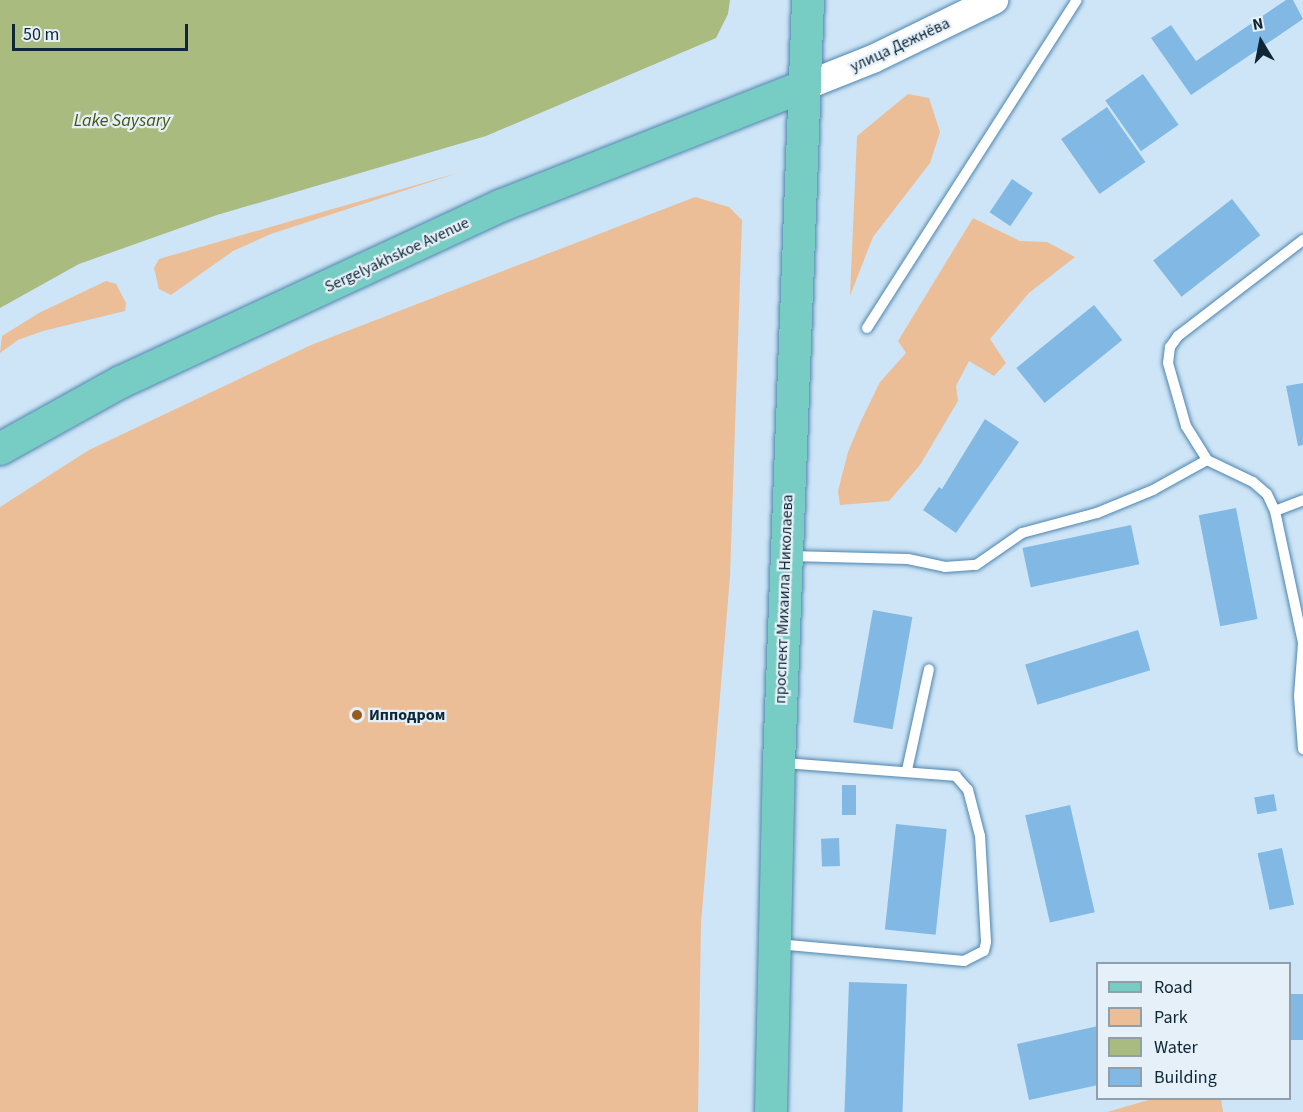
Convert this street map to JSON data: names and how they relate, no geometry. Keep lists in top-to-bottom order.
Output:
{
  "streets": {
    "main road": ["улица Дежнёва", "Sergelyakhskoe Avenue", "проспект Михаила Николаева"]
  },
  "crossings": [
    ["улица Дежнёва", "Sergelyakhskoe Avenue"],
    ["улица Дежнёва", "проспект Михаила Николаева"],
    ["Sergelyakhskoe Avenue", "проспект Михаила Николаева"]
  ],
  "water": ["Lake Saysary"],
  "places": ["Ипподром"],
  "legend": [
    "Road",
    "Park",
    "Water",
    "Building"
  ],
  "scale_bar": "50 m",
  "north": "top"
}
